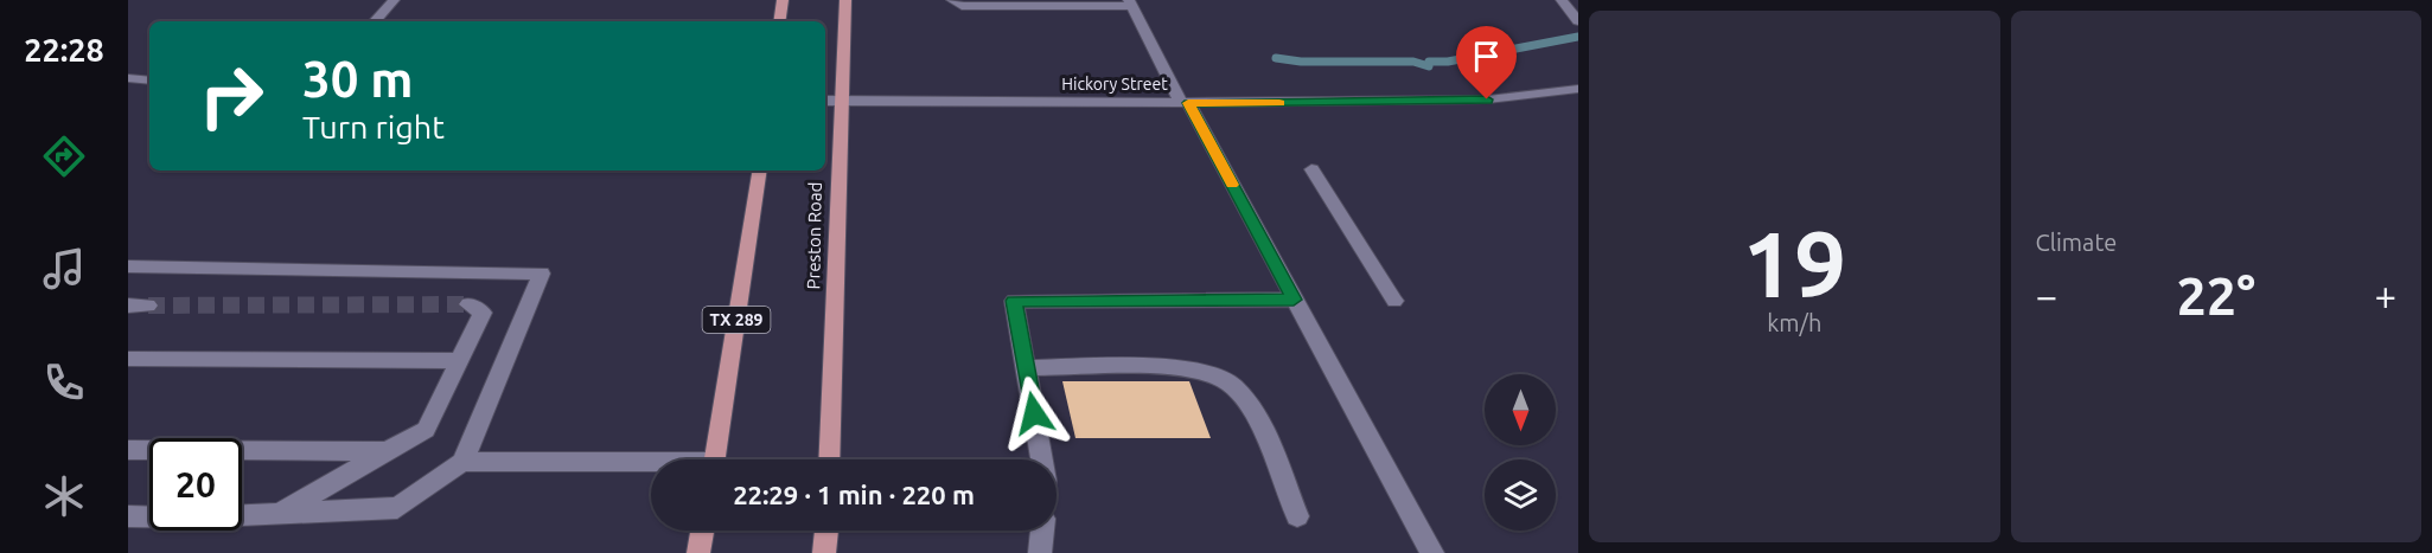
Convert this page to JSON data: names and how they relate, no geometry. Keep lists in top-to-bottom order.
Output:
{
  "streets": {
    "main road": ["Preston Road", "TX 289"],
    "street": ["Hickory Street"]
  },
  "crossings": [
    ["Hickory Street", "Preston Road"]
  ],
  "north": "bottom",
  "page": {
    "tabs": "22:28",
    "tile": [
      ["19", "km/h"],
      "Climate"
    ],
    "turn": ["30 m", "Turn right"],
    "heat": ["−", "22°", "+"],
    "limit": "20",
    "trip": "22:29 · 1 min · 220 m"
  }
}
